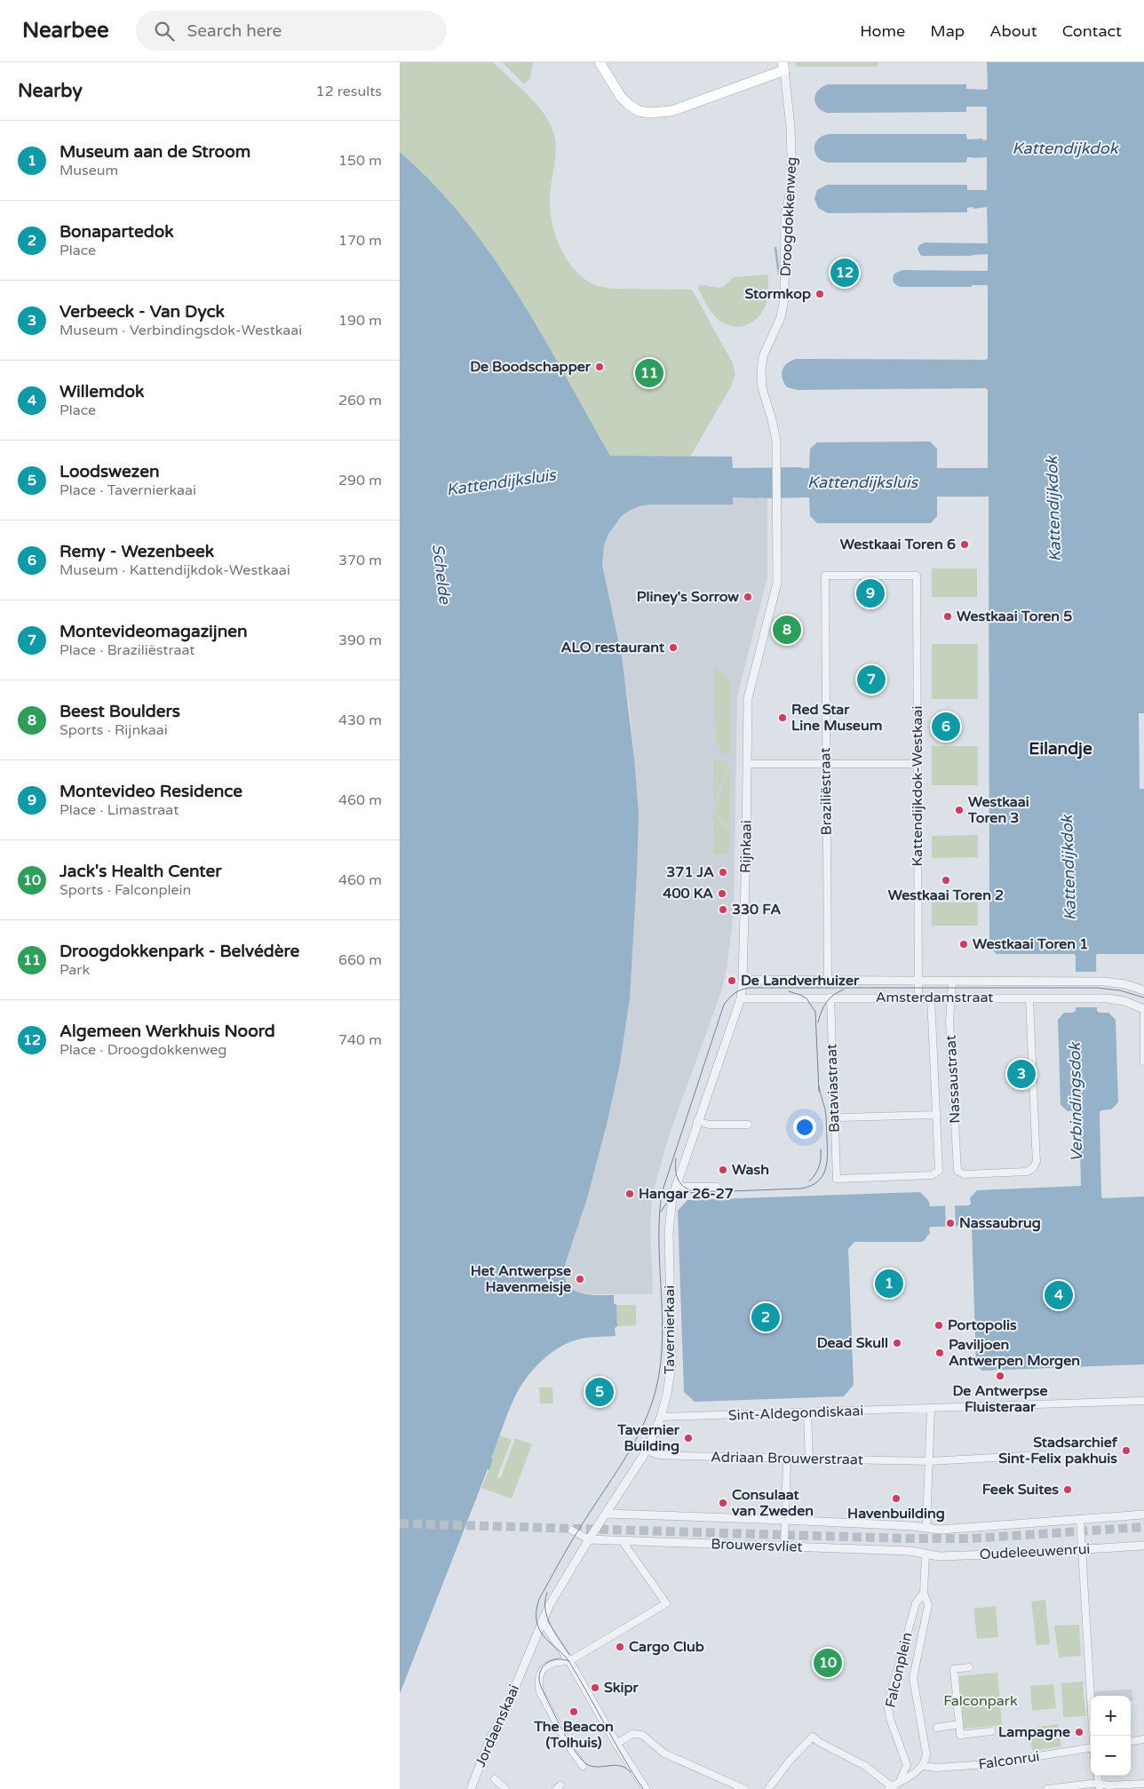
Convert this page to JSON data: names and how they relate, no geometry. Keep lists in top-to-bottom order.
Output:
{
  "streets": {
    "street": [
      "Droogdokkenweg",
      "Kattendijkdok-Westkaai",
      "Braziliëstraat",
      "Rijnkaai",
      "Amsterdamstraat",
      "Nassaustraat",
      "Bataviastraat",
      "Tavernierkaai",
      "Sint-Aldegondiskaai",
      "Adriaan Brouwerstraat",
      "Brouwersvliet",
      "Oudeleeuwenrui",
      "Falconplein",
      "Jordaenskaai",
      "Falconrui"
    ]
  },
  "crossings": [
    ["Droogdokkenweg", "Rijnkaai"],
    ["Kattendijkdok-Westkaai", "Braziliëstraat"],
    ["Kattendijkdok-Westkaai", "Amsterdamstraat"],
    ["Braziliëstraat", "Amsterdamstraat"],
    ["Rijnkaai", "Amsterdamstraat"],
    ["Rijnkaai", "Tavernierkaai"],
    ["Amsterdamstraat", "Nassaustraat"],
    ["Amsterdamstraat", "Bataviastraat"],
    ["Nassaustraat", "Bataviastraat"],
    ["Tavernierkaai", "Sint-Aldegondiskaai"],
    ["Tavernierkaai", "Adriaan Brouwerstraat"],
    ["Tavernierkaai", "Brouwersvliet"],
    ["Tavernierkaai", "Jordaenskaai"],
    ["Brouwersvliet", "Oudeleeuwenrui"],
    ["Brouwersvliet", "Falconplein"],
    ["Oudeleeuwenrui", "Falconplein"],
    ["Falconplein", "Falconrui"]
  ],
  "districts": ["Eilandje"],
  "water": [
    "Kattendijkdok",
    "Kattendijksluis",
    "Schelde",
    "Verbindingsdok"
  ],
  "parks": ["Falconpark"],
  "places": [
    "Stormkop",
    "De Boodschapper",
    "Westkaai Toren 6",
    "Pliney's Sorrow",
    "Westkaai Toren 5",
    "ALO restaurant",
    "Red Star Line Museum",
    "Westkaai Toren 3",
    "371 JA",
    "Westkaai Toren 2",
    "400 KA",
    "330 FA",
    "Westkaai Toren 1",
    "De Landverhuizer",
    "Wash",
    "Hangar 26-27",
    "Nassaubrug",
    "Het Antwerpse Havenmeisje",
    "Portopolis",
    "Dead Skull",
    "Paviljoen Antwerpen Morgen",
    "De Antwerpse Fluisteraar",
    "Tavernier Building",
    "Stadsarchief Sint-Felix pakhuis",
    "Feek Suites",
    "Havenbuilding",
    "Consulaat van Zweden",
    "Cargo Club",
    "Skipr",
    "The Beacon (Tolhuis)",
    "Lampagne"
  ],
  "page": {
    "header": "Nearbee",
    "search": "Search here",
    "nav": [
      "Home",
      "Map",
      "About",
      "Contact"
    ],
    "heading": ["Nearby", "12 results"],
    "list": [
      {
        "mark": "1",
        "name": "Museum aan de Stroom",
        "note": "Museum",
        "value": "150 m"
      },
      {
        "mark": "2",
        "name": "Bonapartedok",
        "note": "Place",
        "value": "170 m"
      },
      {
        "mark": "3",
        "name": "Verbeeck - Van Dyck",
        "note": "Museum · Verbindingsdok-Westkaai",
        "value": "190 m"
      },
      {
        "mark": "4",
        "name": "Willemdok",
        "note": "Place",
        "value": "260 m"
      },
      {
        "mark": "5",
        "name": "Loodswezen",
        "note": "Place · Tavernierkaai",
        "value": "290 m"
      },
      {
        "mark": "6",
        "name": "Remy - Wezenbeek",
        "note": "Museum · Kattendijkdok-Westkaai",
        "value": "370 m"
      },
      {
        "mark": "7",
        "name": "Montevideomagazijnen",
        "note": "Place · Braziliëstraat",
        "value": "390 m"
      },
      {
        "mark": "8",
        "name": "Beest Boulders",
        "note": "Sports · Rijnkaai",
        "value": "430 m"
      },
      {
        "mark": "9",
        "name": "Montevideo Residence",
        "note": "Place · Limastraat",
        "value": "460 m"
      },
      {
        "mark": "10",
        "name": "Jack's Health Center",
        "note": "Sports · Falconplein",
        "value": "460 m"
      },
      {
        "mark": "11",
        "name": "Droogdokkenpark - Belvédère",
        "note": "Park",
        "value": "660 m"
      },
      {
        "mark": "12",
        "name": "Algemeen Werkhuis Noord",
        "note": "Place · Droogdokkenweg",
        "value": "740 m"
      }
    ],
    "pins": [
      "12",
      "11",
      "9",
      "8",
      "7",
      "6",
      "3",
      "1",
      "4",
      "2",
      "5",
      "10"
    ],
    "map_buttons": ["+", "−"]
  }
}
